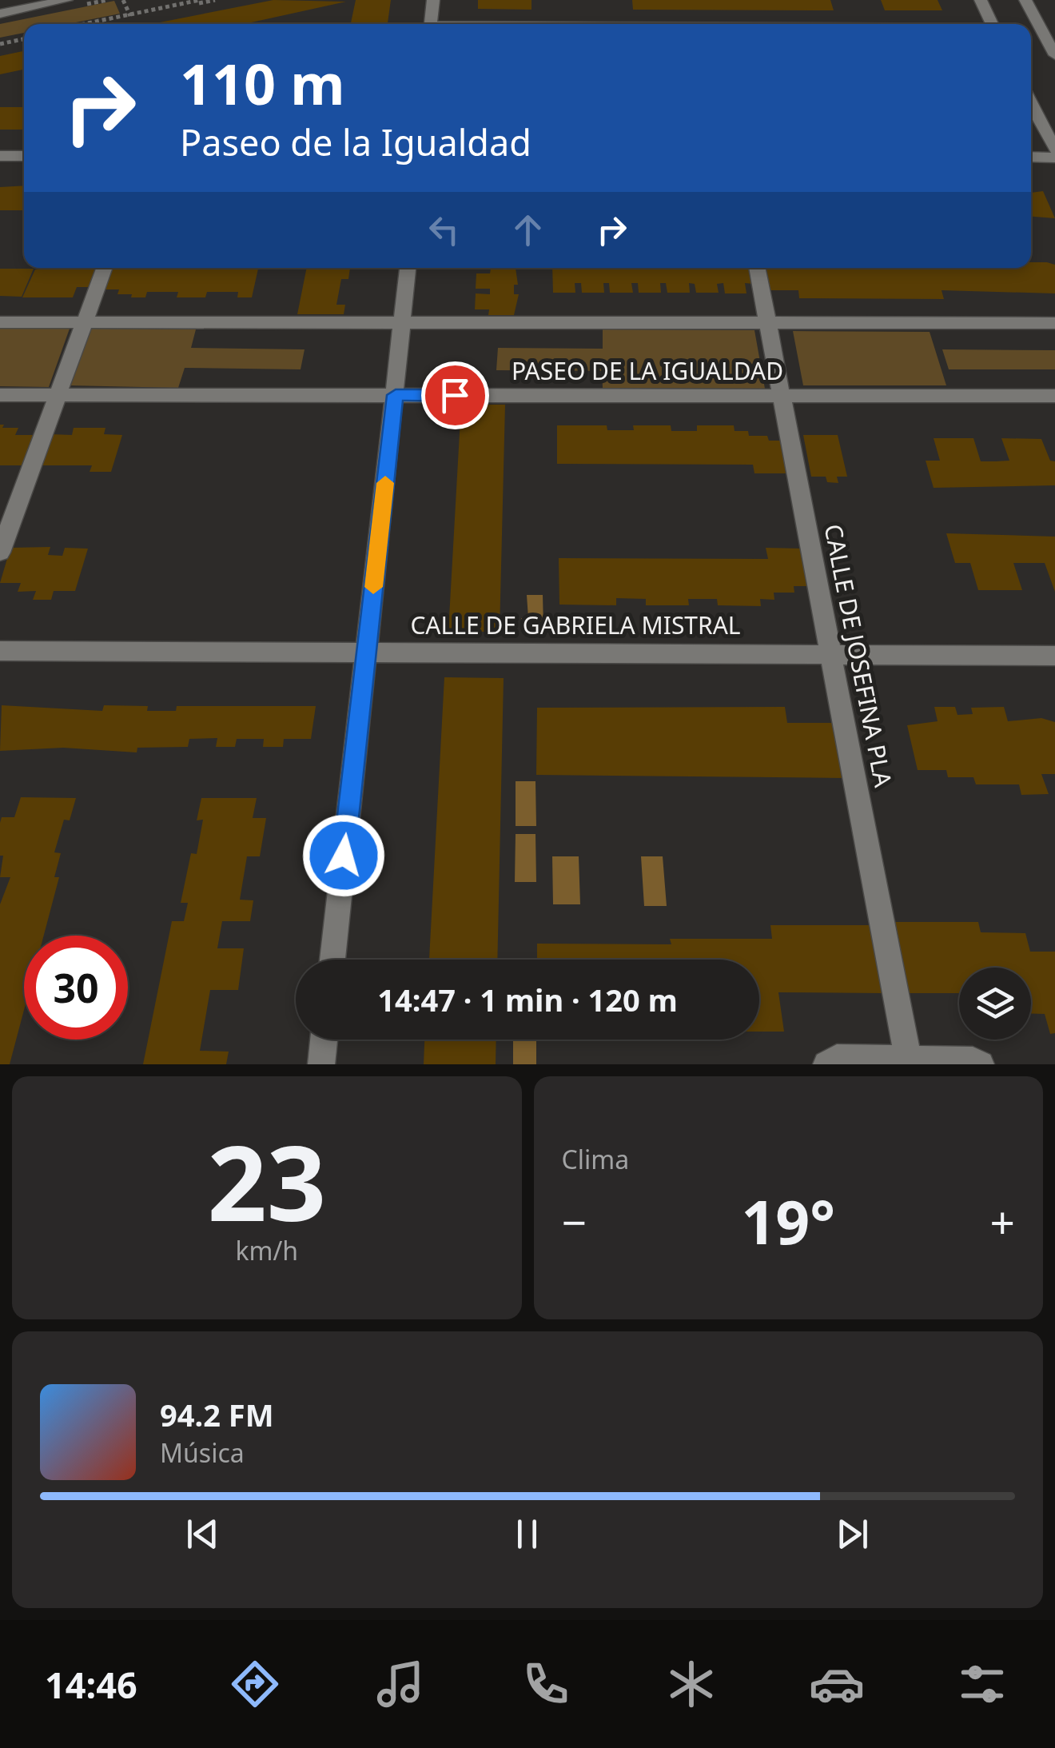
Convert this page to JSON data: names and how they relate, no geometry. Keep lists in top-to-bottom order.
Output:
{
  "streets": {
    "street": ["PASEO DE LA IGUALDAD", "CALLE DE GABRIELA MISTRAL", "CALLE DE JOSEFINA PLA"]
  },
  "crossings": [
    ["PASEO DE LA IGUALDAD", "CALLE DE JOSEFINA PLA"],
    ["CALLE DE GABRIELA MISTRAL", "CALLE DE JOSEFINA PLA"]
  ],
  "page": {
    "turn": ["110 m", "Paseo de la Igualdad"],
    "limit": "30",
    "trip": "14:47 · 1 min · 120 m",
    "tile": [
      ["23", "km/h"],
      "Clima"
    ],
    "heat": ["−", "19°", "+"],
    "song": ["94.2 FM", "Música"],
    "tabs": "14:46"
  }
}
